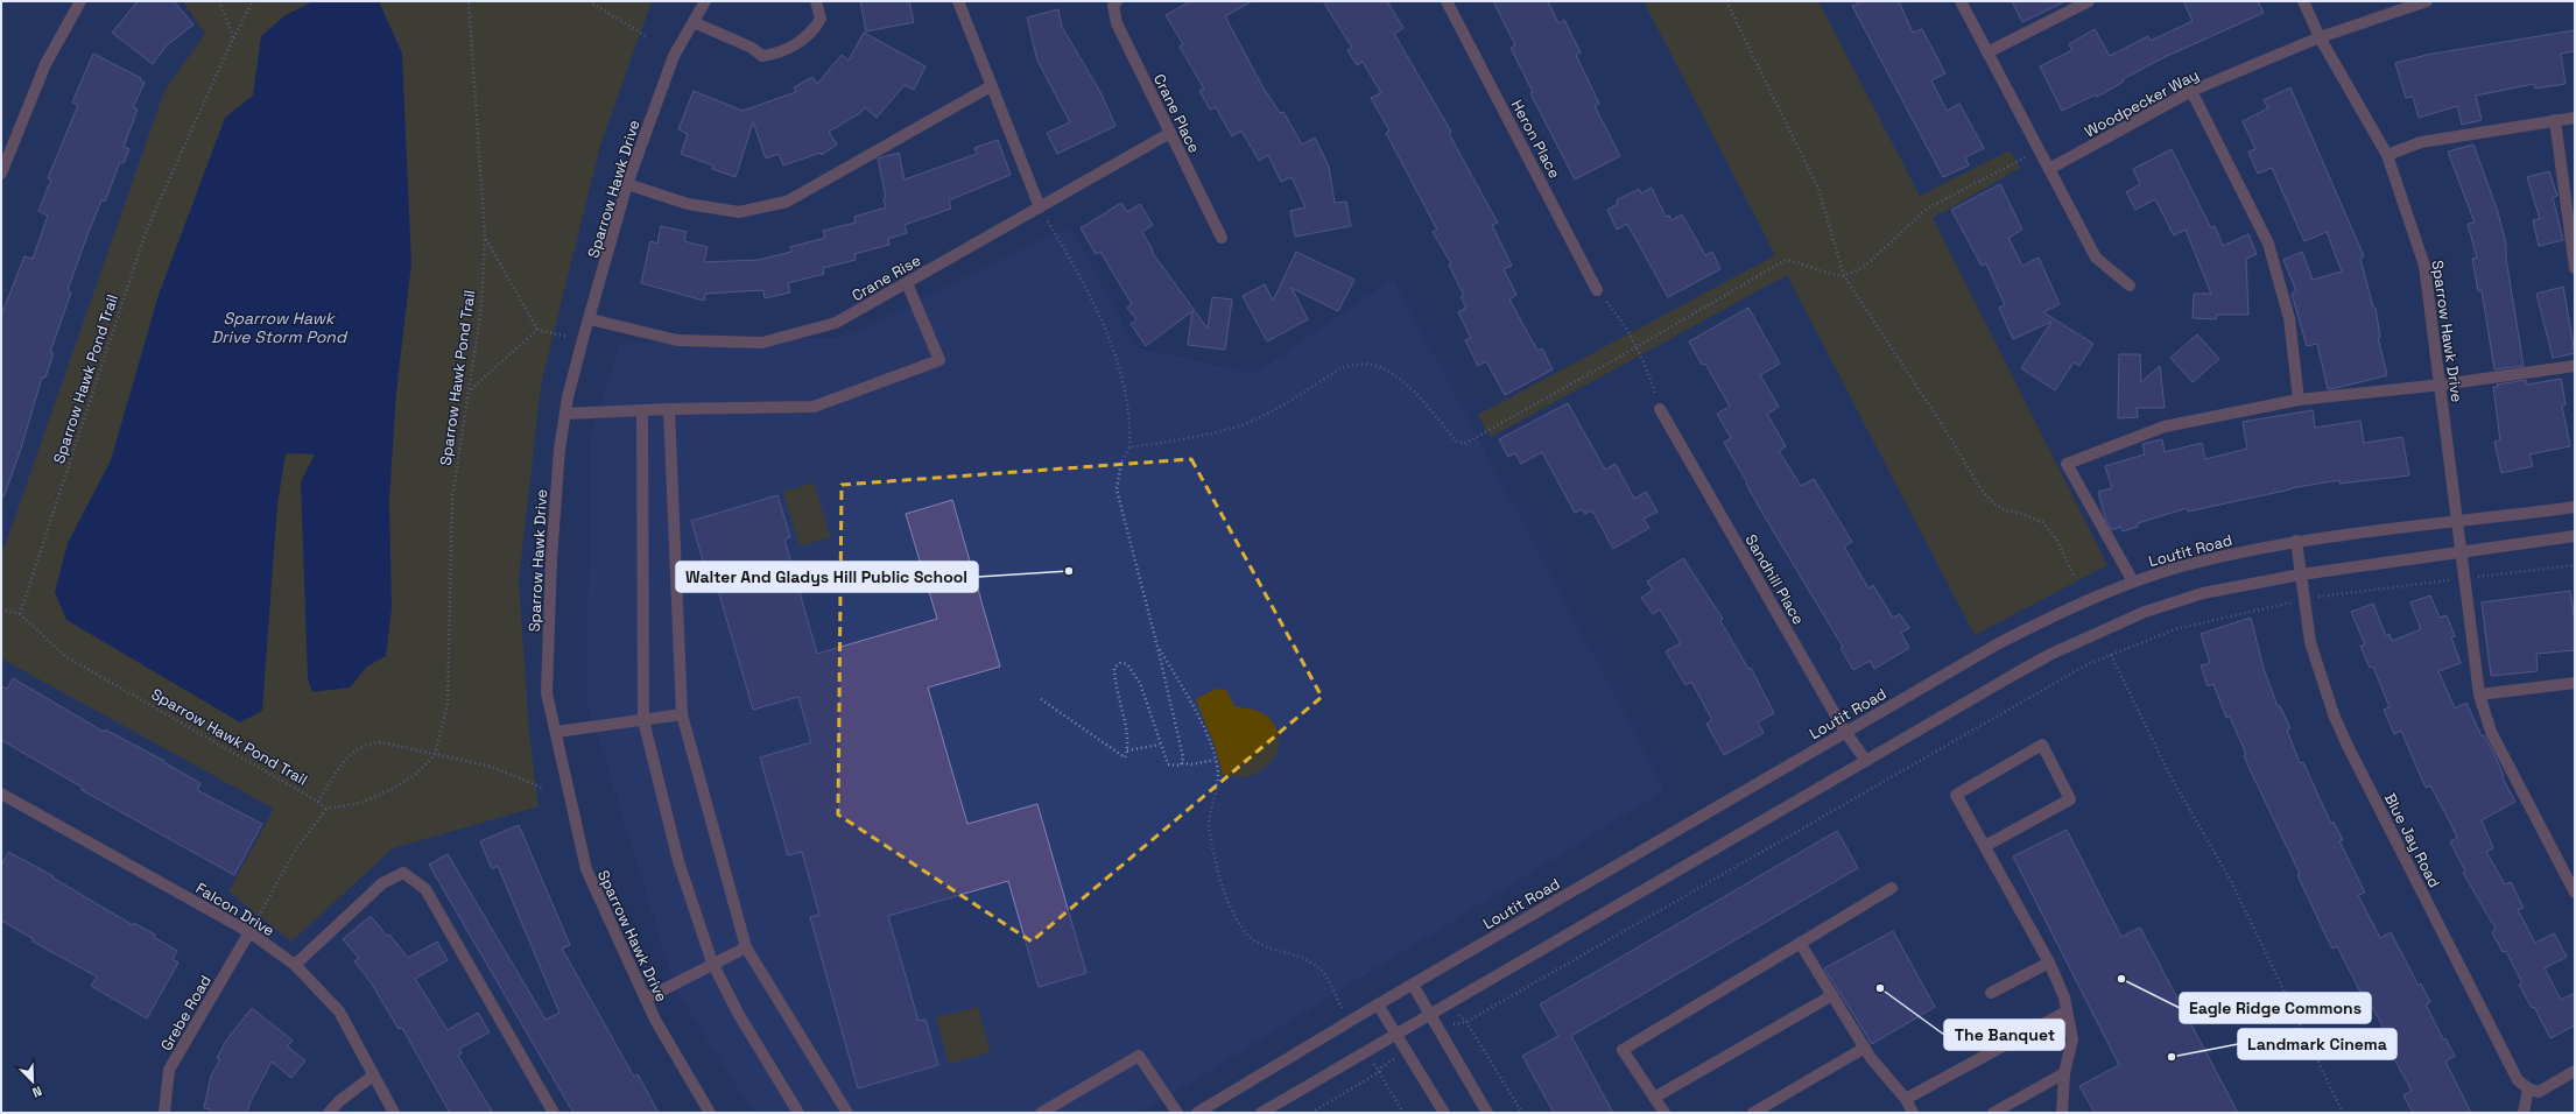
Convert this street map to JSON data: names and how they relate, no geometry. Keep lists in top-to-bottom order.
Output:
{
  "streets": {
    "street": [
      "Woodpecker Way",
      "Crane Place",
      "Heron Place",
      "Sparrow Hawk Drive",
      "Crane Rise",
      "Loutit Road",
      "Sandhill Place",
      "Blue Jay Road",
      "Falcon Drive",
      "Grebe Road"
    ],
    "path": ["Sparrow Hawk Pond Trail"]
  },
  "crossings": [
    ["Woodpecker Way", "Sparrow Hawk Drive"],
    ["Crane Place", "Crane Rise"],
    ["Sparrow Hawk Drive", "Crane Rise"],
    ["Sparrow Hawk Drive", "Loutit Road"],
    ["Loutit Road", "Sandhill Place"],
    ["Loutit Road", "Blue Jay Road"],
    ["Falcon Drive", "Grebe Road"]
  ],
  "water": ["Sparrow Hawk Drive Storm Pond"],
  "places": [
    "Walter And Gladys Hill Public School",
    "Eagle Ridge Commons",
    "The Banquet",
    "Landmark Cinema"
  ],
  "north": "bottom right"
}
